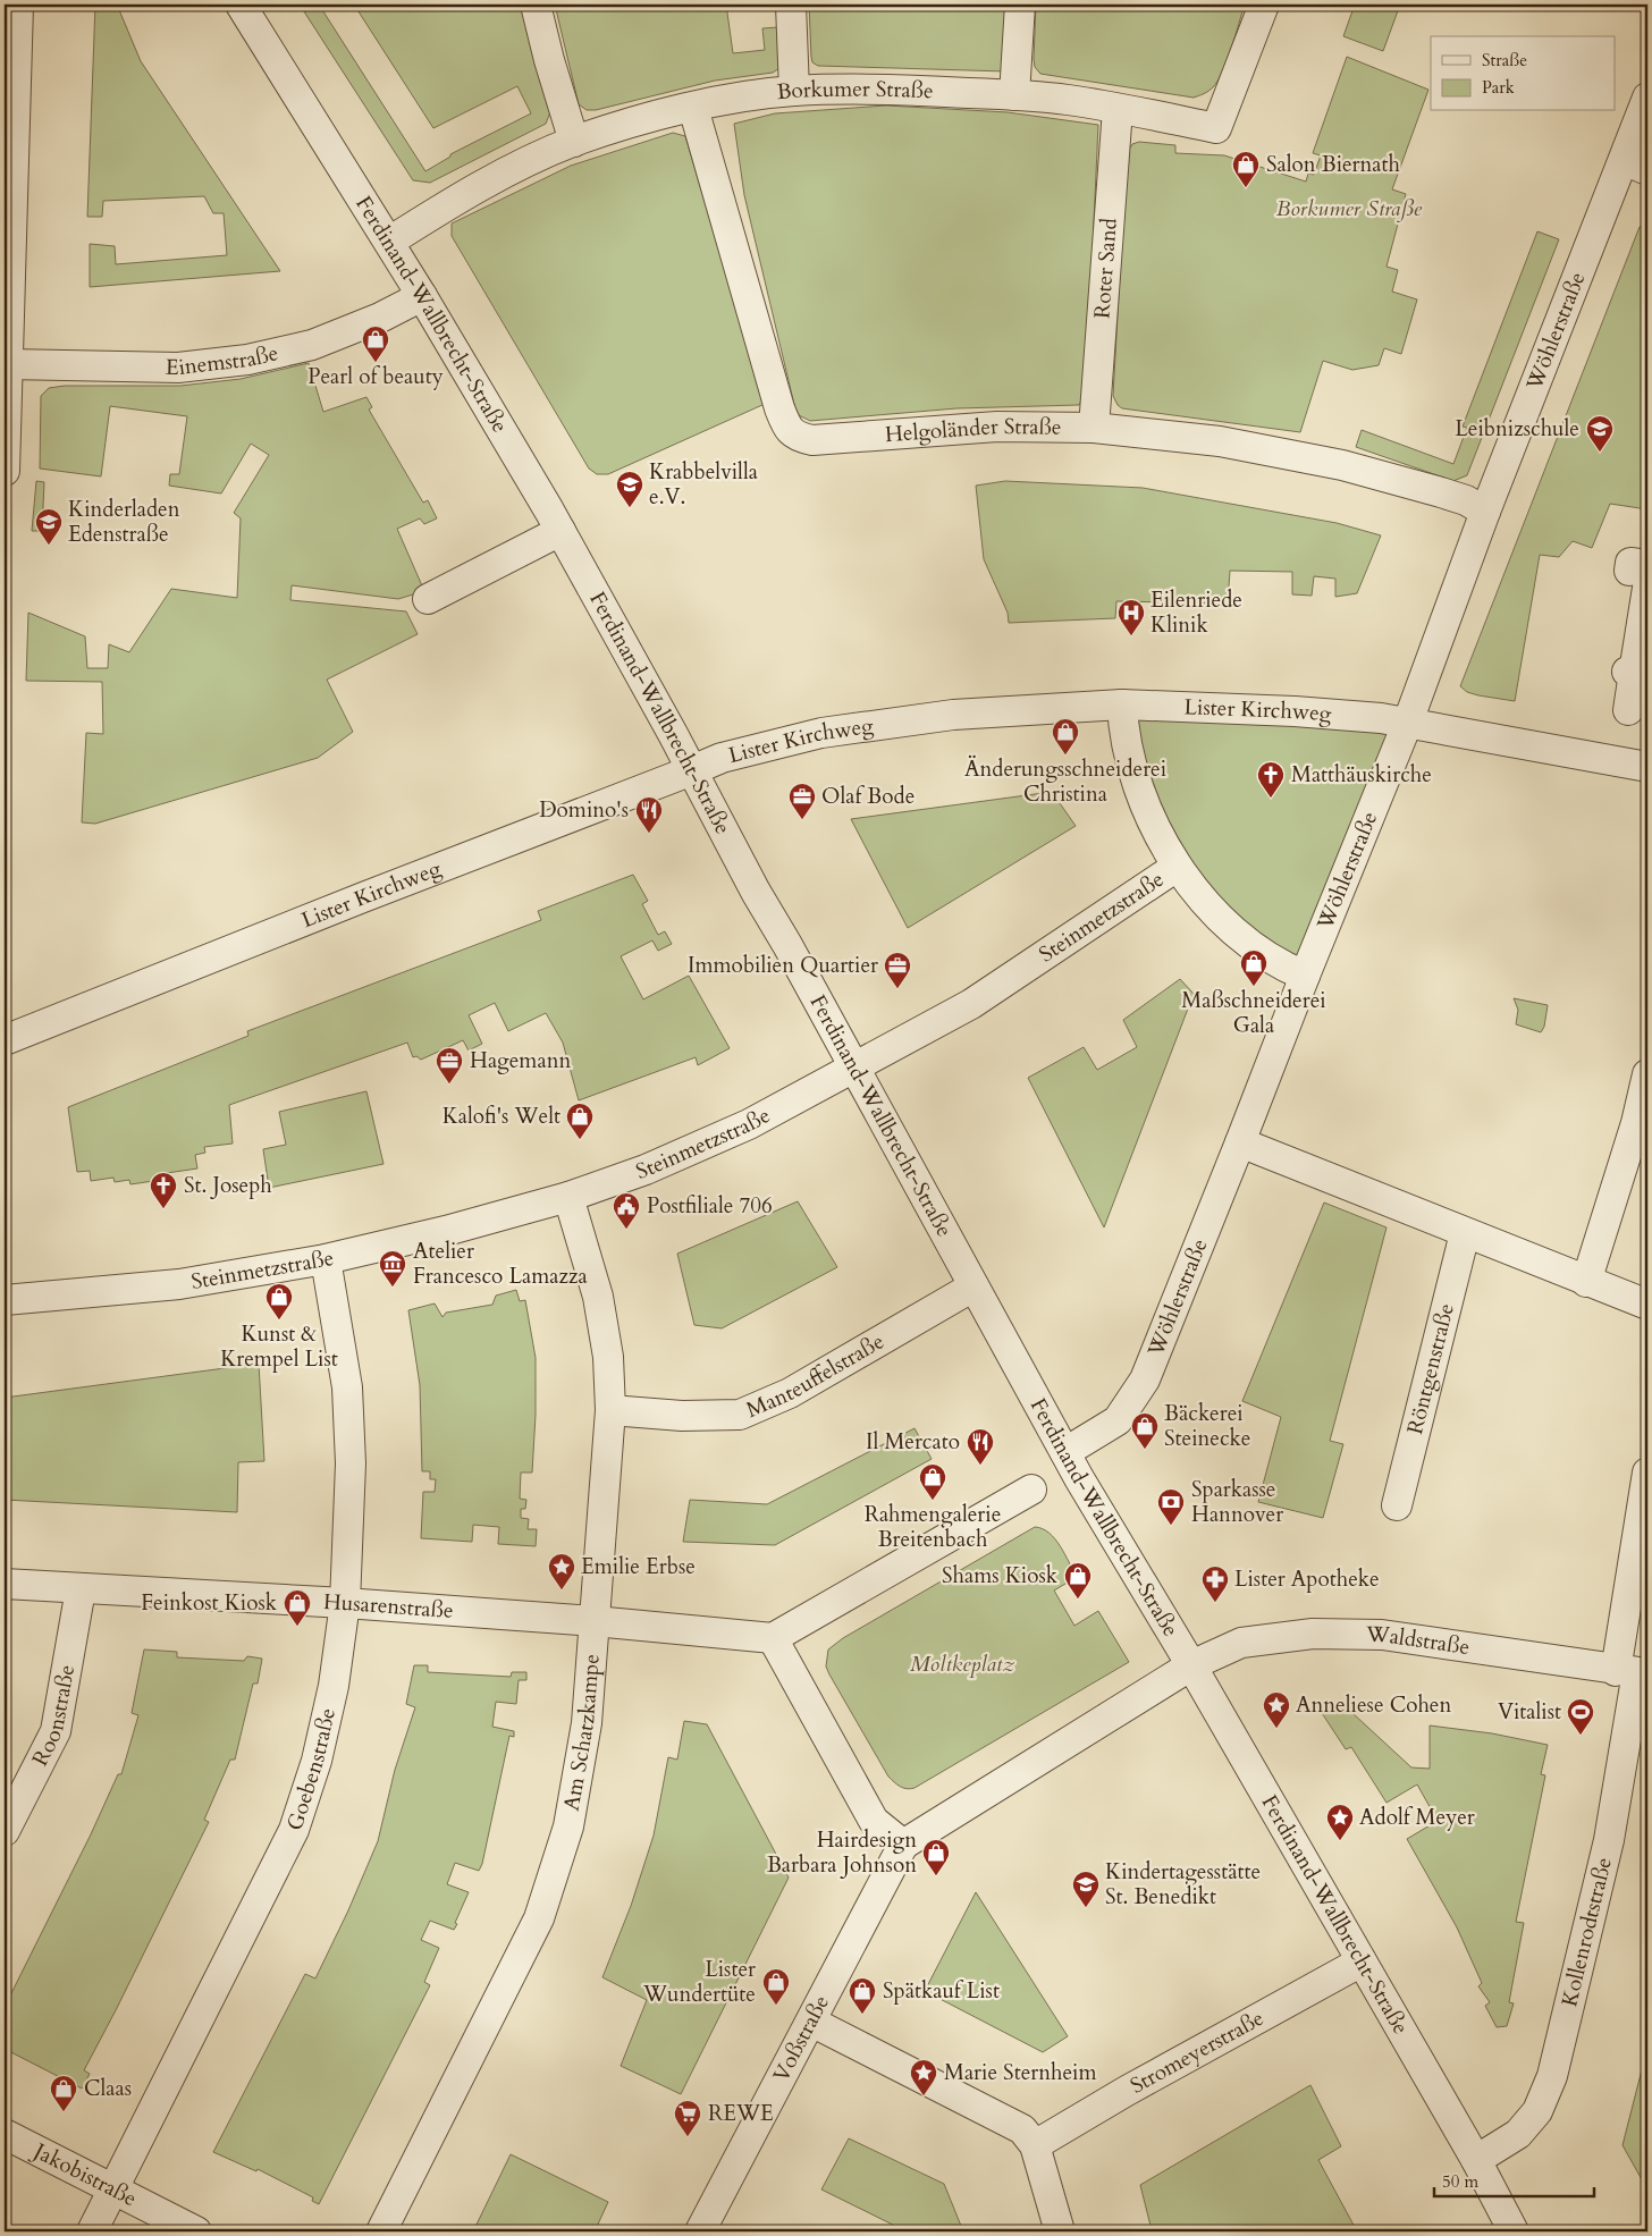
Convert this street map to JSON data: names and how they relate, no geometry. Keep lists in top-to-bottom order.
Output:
{
  "streets": {
    "street": [
      "Borkumer Straße",
      "Roter Sand",
      "Ferdinand-Wallbrecht-Straße",
      "Wöhlerstraße",
      "Einemstraße",
      "Helgoländer Straße",
      "Lister Kirchweg",
      "Steinmetzstraße",
      "Röntgenstraße",
      "Manteuffelstraße",
      "Husarenstraße",
      "Waldstraße",
      "Roonstraße",
      "Am Schatzkampe",
      "Goebenstraße",
      "Kollenrodtstraße",
      "Voßstraße",
      "Stromeyerstraße",
      "Jakobistraße"
    ]
  },
  "crossings": [
    ["Borkumer Straße", "Roter Sand"],
    ["Borkumer Straße", "Ferdinand-Wallbrecht-Straße"],
    ["Borkumer Straße", "Helgoländer Straße"],
    ["Roter Sand", "Helgoländer Straße"],
    ["Ferdinand-Wallbrecht-Straße", "Wöhlerstraße"],
    ["Ferdinand-Wallbrecht-Straße", "Einemstraße"],
    ["Ferdinand-Wallbrecht-Straße", "Lister Kirchweg"],
    ["Ferdinand-Wallbrecht-Straße", "Steinmetzstraße"],
    ["Ferdinand-Wallbrecht-Straße", "Manteuffelstraße"],
    ["Ferdinand-Wallbrecht-Straße", "Waldstraße"],
    ["Ferdinand-Wallbrecht-Straße", "Kollenrodtstraße"],
    ["Ferdinand-Wallbrecht-Straße", "Stromeyerstraße"],
    ["Wöhlerstraße", "Helgoländer Straße"],
    ["Wöhlerstraße", "Lister Kirchweg"],
    ["Steinmetzstraße", "Am Schatzkampe"],
    ["Steinmetzstraße", "Goebenstraße"],
    ["Manteuffelstraße", "Am Schatzkampe"],
    ["Husarenstraße", "Roonstraße"],
    ["Husarenstraße", "Am Schatzkampe"],
    ["Husarenstraße", "Goebenstraße"],
    ["Waldstraße", "Kollenrodtstraße"],
    ["Goebenstraße", "Jakobistraße"]
  ],
  "parks": ["Borkumer Straße", "Moltkeplatz"],
  "places": {
    "shop": [
      "Salon Biernath",
      "Pearl of beauty",
      "Änderungsschneiderei Christina",
      "Maßschneiderei Gala",
      "Kalofi's Welt",
      "Kunst & Krempel List",
      "Bäckerei Steinecke",
      "Rahmengalerie Breitenbach",
      "Shams Kiosk",
      "Feinkost Kiosk",
      "Hairdesign Barbara Johnson",
      "Lister Wundertüte",
      "Spätkauf List",
      "Claas"
    ],
    "school or university": [
      "Leibnizschule",
      "Krabbelvilla e.V.",
      "Kinderladen Edenstraße",
      "Kindertagesstätte St. Benedikt"
    ],
    "hospital": ["Eilenriede Klinik"],
    "church": ["Matthäuskirche", "St. Joseph"],
    "office": ["Olaf Bode", "Immobilien Quartier", "Hagemann"],
    "restaurant": ["Domino's", "Il Mercato"],
    "public building": ["Postfiliale 706"],
    "museum": ["Atelier Francesco Lamazza"],
    "bank": ["Sparkasse Hannover"],
    "place": [
      "Emilie Erbse",
      "Anneliese Cohen",
      "Adolf Meyer",
      "Marie Sternheim"
    ],
    "pharmacy": ["Lister Apotheke"],
    "sports": ["Vitalist"],
    "supermarket": ["REWE"]
  },
  "legend": ["Straße", "Park"],
  "scale_bar": "50 m"
}
